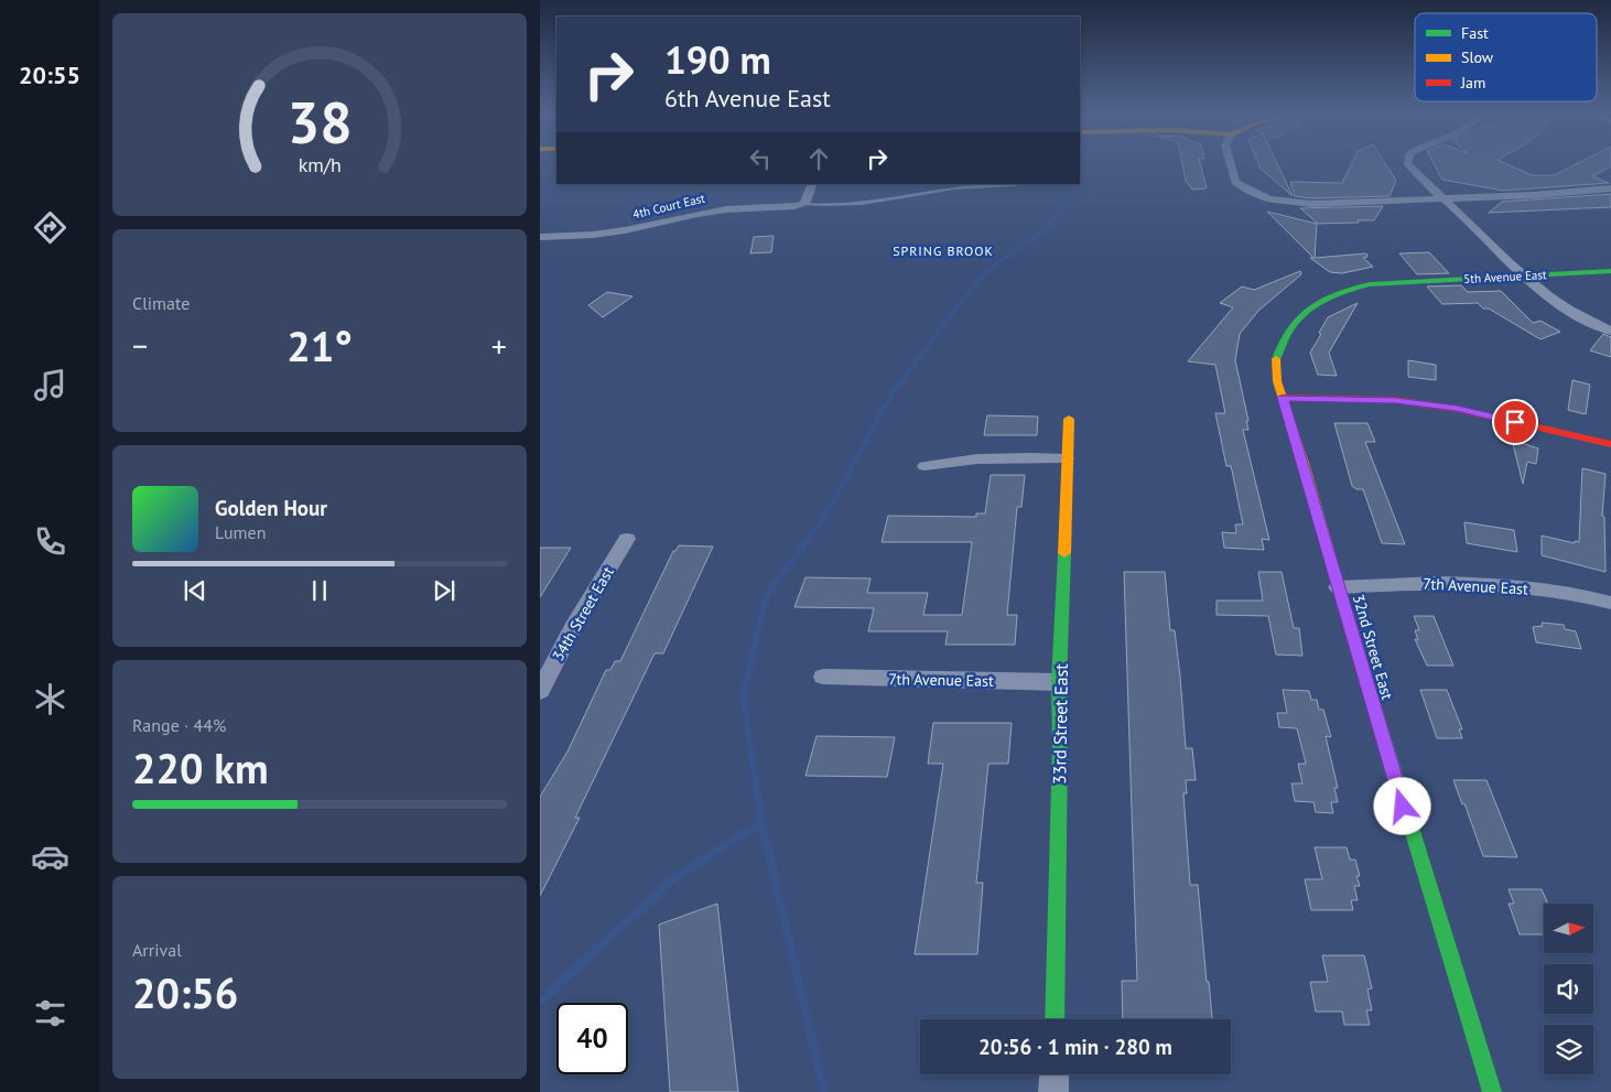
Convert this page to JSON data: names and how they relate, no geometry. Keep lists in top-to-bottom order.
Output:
{
  "streets": {
    "street": [
      "4th Court East",
      "5th Avenue East",
      "7th Avenue East",
      "34th Street East",
      "32nd Street East",
      "33rd Street East"
    ]
  },
  "crossings": [
    ["5th Avenue East", "32nd Street East"],
    ["7th Avenue East", "32nd Street East"],
    ["7th Avenue East", "33rd Street East"]
  ],
  "districts": ["SPRING BROOK"],
  "legend": ["Fast", "Slow", "Jam"],
  "north": "right",
  "page": {
    "tabs": "20:55",
    "turn": ["190 m", "6th Avenue East"],
    "tile": [
      "Climate",
      ["Range · 44%", "220 km"],
      ["Arrival", "20:56"]
    ],
    "heat": ["−", "21°", "+"],
    "song": ["Golden Hour", "Lumen"],
    "limit": "40",
    "trip": "20:56 · 1 min · 280 m",
    "gauge": ["38", "km/h"]
  }
}
